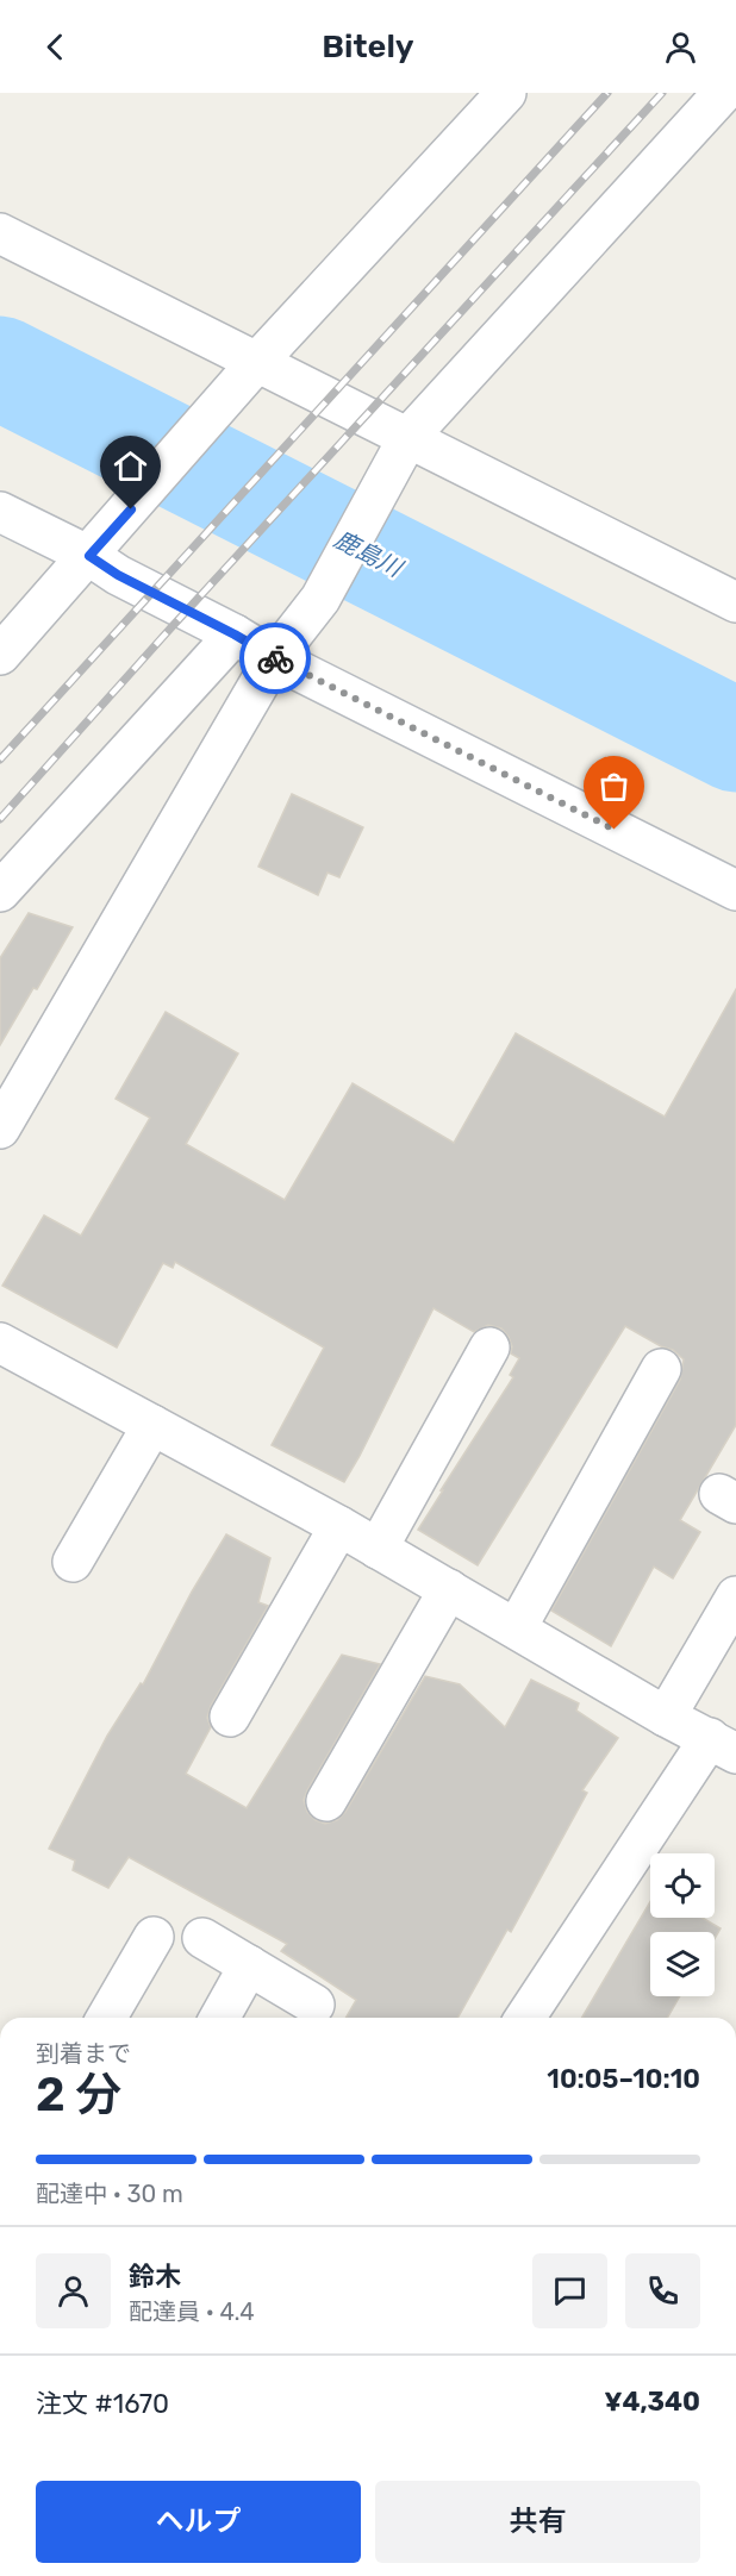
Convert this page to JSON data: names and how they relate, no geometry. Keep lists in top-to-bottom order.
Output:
{
  "water": ["鹿島川"],
  "page": {
    "header": "Bitely",
    "heading": ["2 分", "到着まで", "10:05–10:10"],
    "panel": [
      "鈴木",
      "配達員 · 4.4",
      "注文 #1670",
      "¥4,340"
    ],
    "bar": "配達中 · 30 m",
    "buttons": ["ヘルプ", "共有"]
  }
}
